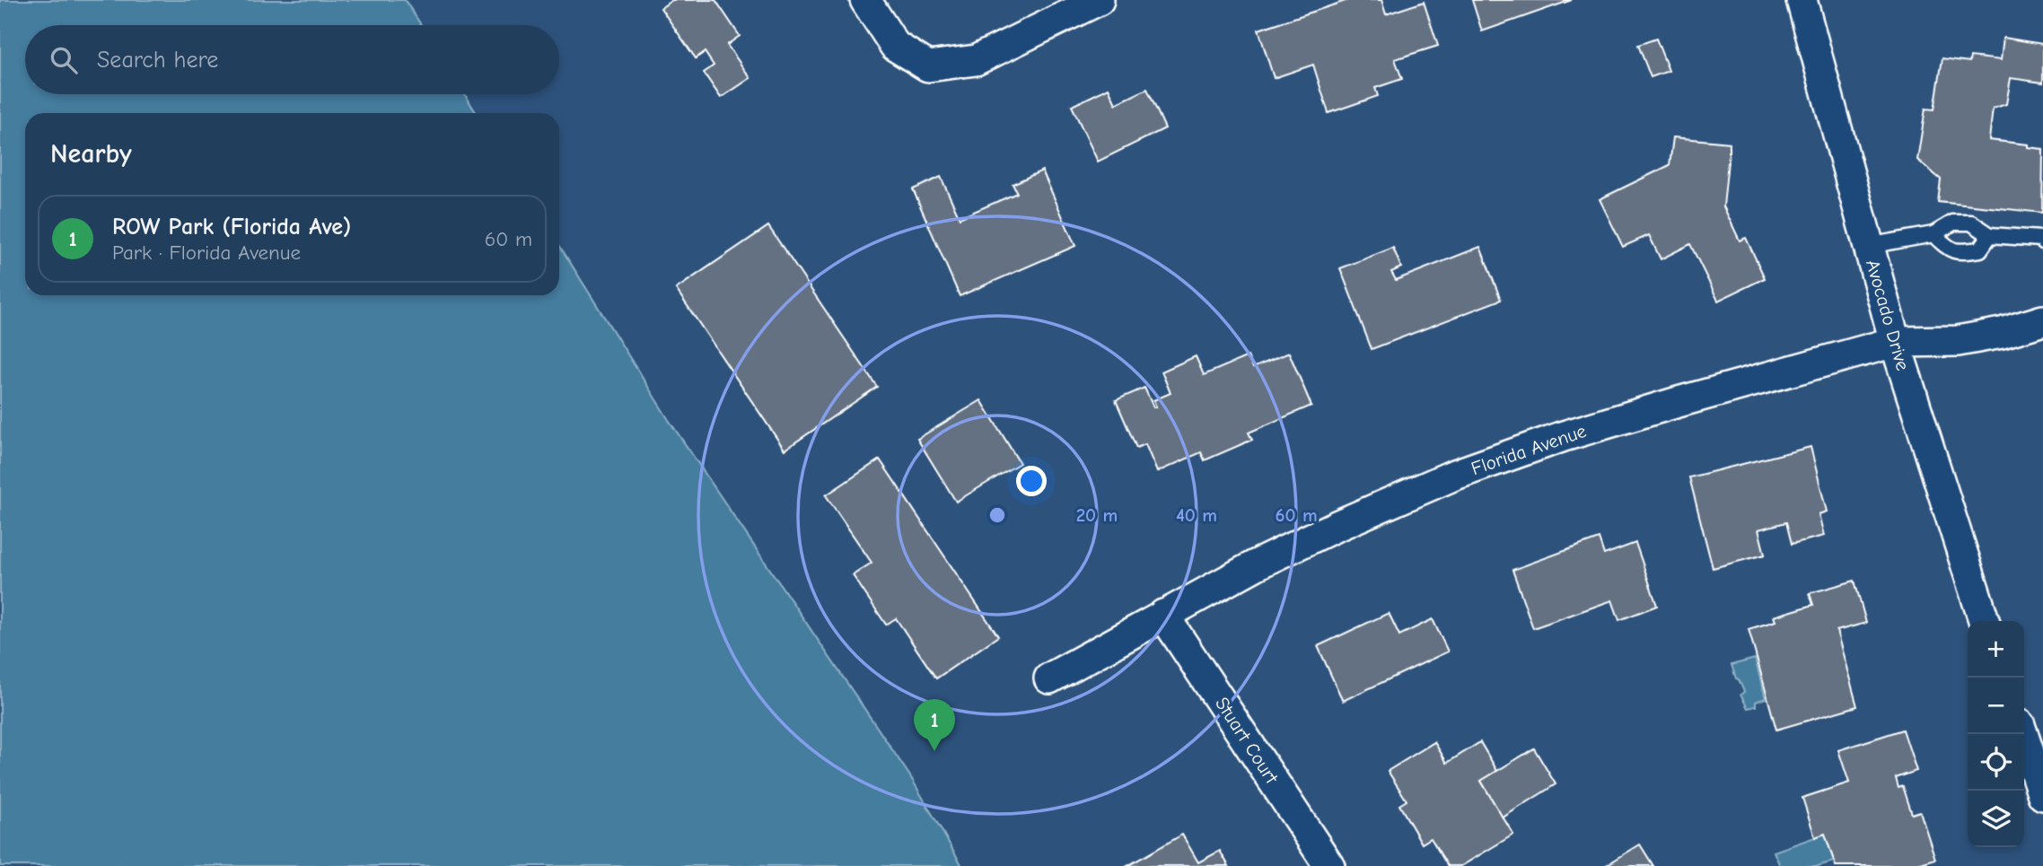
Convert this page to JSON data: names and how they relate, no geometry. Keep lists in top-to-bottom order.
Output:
{
  "streets": {
    "street": ["Avocado Drive", "Florida Avenue", "Stuart Court"]
  },
  "crossings": [
    ["Avocado Drive", "Florida Avenue"],
    ["Florida Avenue", "Stuart Court"]
  ],
  "page": {
    "search": "Search here",
    "heading": "Nearby",
    "list": [
      {
        "mark": "1",
        "name": "ROW Park (Florida Ave)",
        "note": "Park · Florida Avenue",
        "value": "60 m"
      }
    ],
    "map_buttons": ["+", "−"],
    "pins": "1"
  },
  "rings": ["20 m", "40 m", "60 m"]
}
